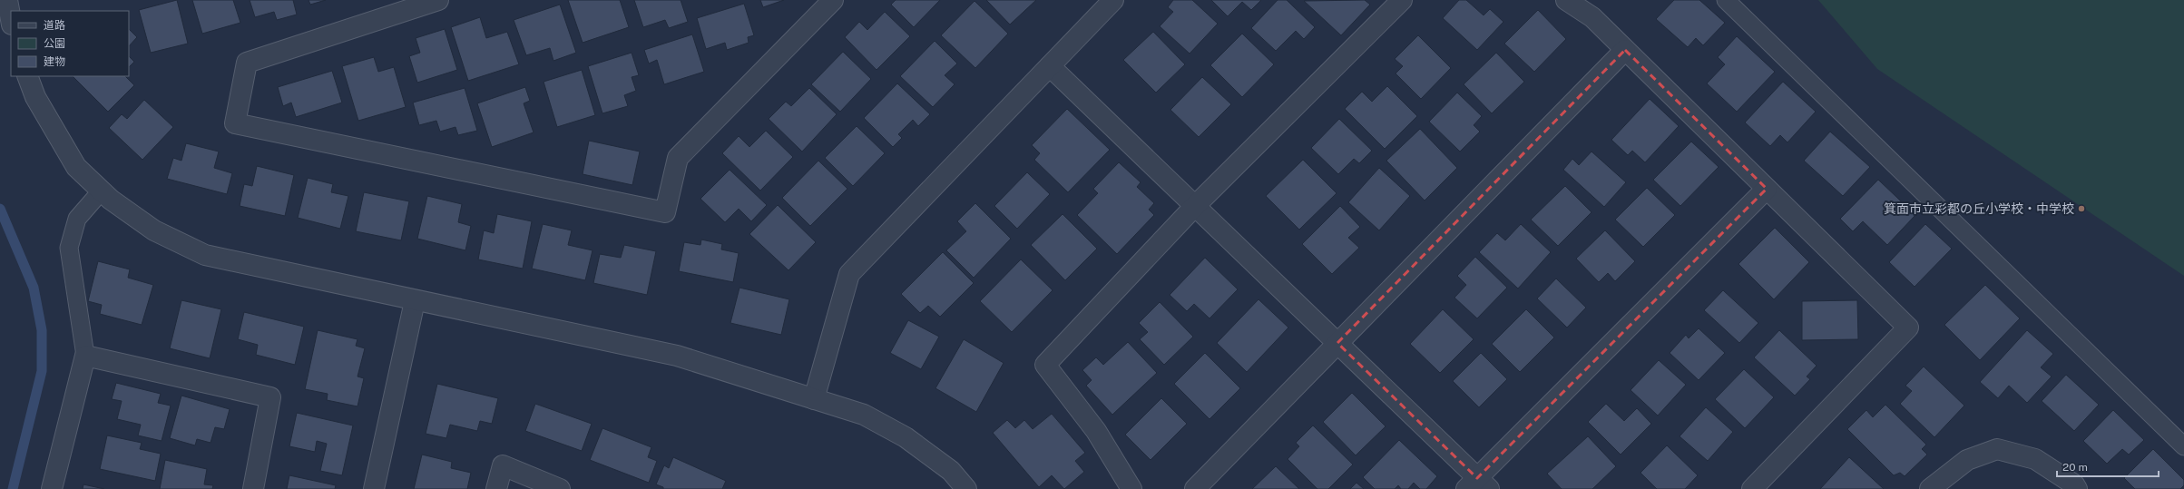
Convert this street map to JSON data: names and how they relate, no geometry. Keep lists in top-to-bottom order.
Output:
{
  "places": ["箕面市立彩都の丘小学校・中学校"],
  "legend": ["道路", "公園", "建物"],
  "scale_bar": "20 m"
}
